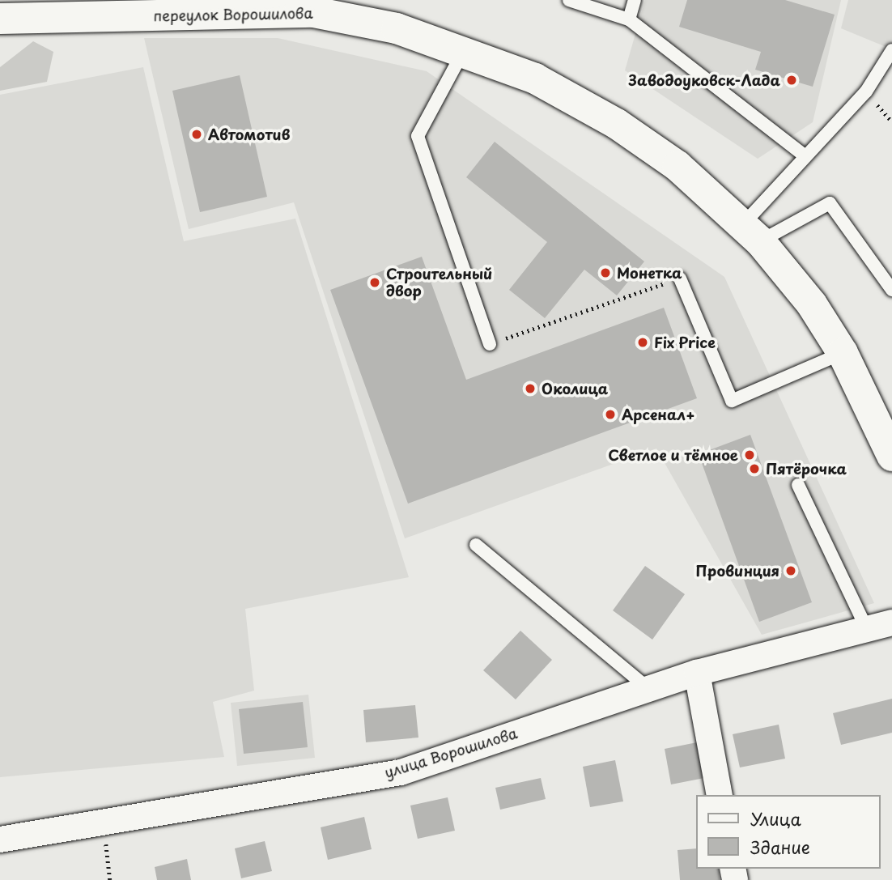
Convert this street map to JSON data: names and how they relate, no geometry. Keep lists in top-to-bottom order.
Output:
{
  "streets": {
    "main road": ["переулок Ворошилова"],
    "street": ["улица Ворошилова"]
  },
  "places": [
    "Заводоуковск-Лада",
    "Автомотив",
    "Монетка",
    "Строительный двор",
    "Fix Price",
    "Околица",
    "Арсенал+",
    "Светлое и тёмное",
    "Пятёрочка",
    "Провинция"
  ],
  "legend": ["Улица", "Здание"]
}
